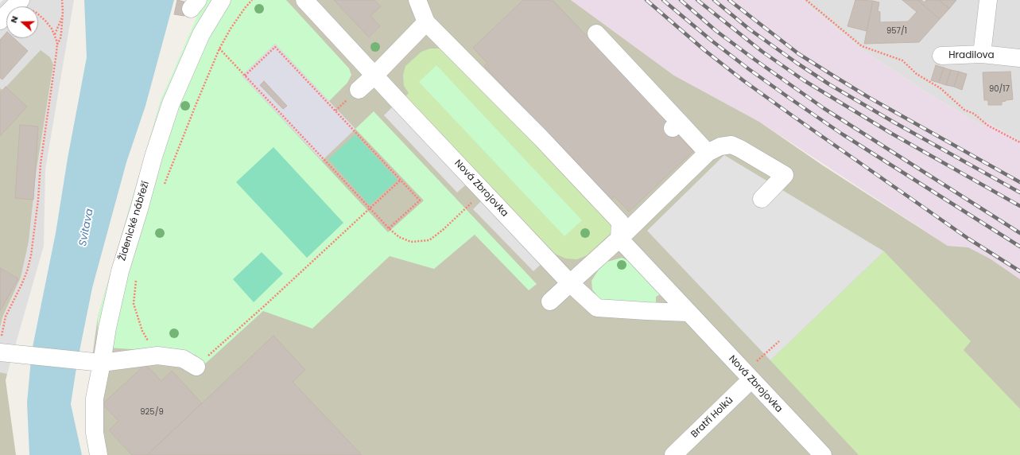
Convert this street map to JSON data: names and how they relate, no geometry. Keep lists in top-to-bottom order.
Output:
{
  "streets": {
    "street": [
      "Hradilova",
      "Nová Zbrojovka",
      "Židenické nábřeží",
      "Bratří Holků"
    ]
  },
  "crossings": [
    ["Nová Zbrojovka", "Bratří Holků"]
  ],
  "water": ["Svitava"],
  "house_numbers": ["957/1", "90/17", "925/9"],
  "north": "left"
}
